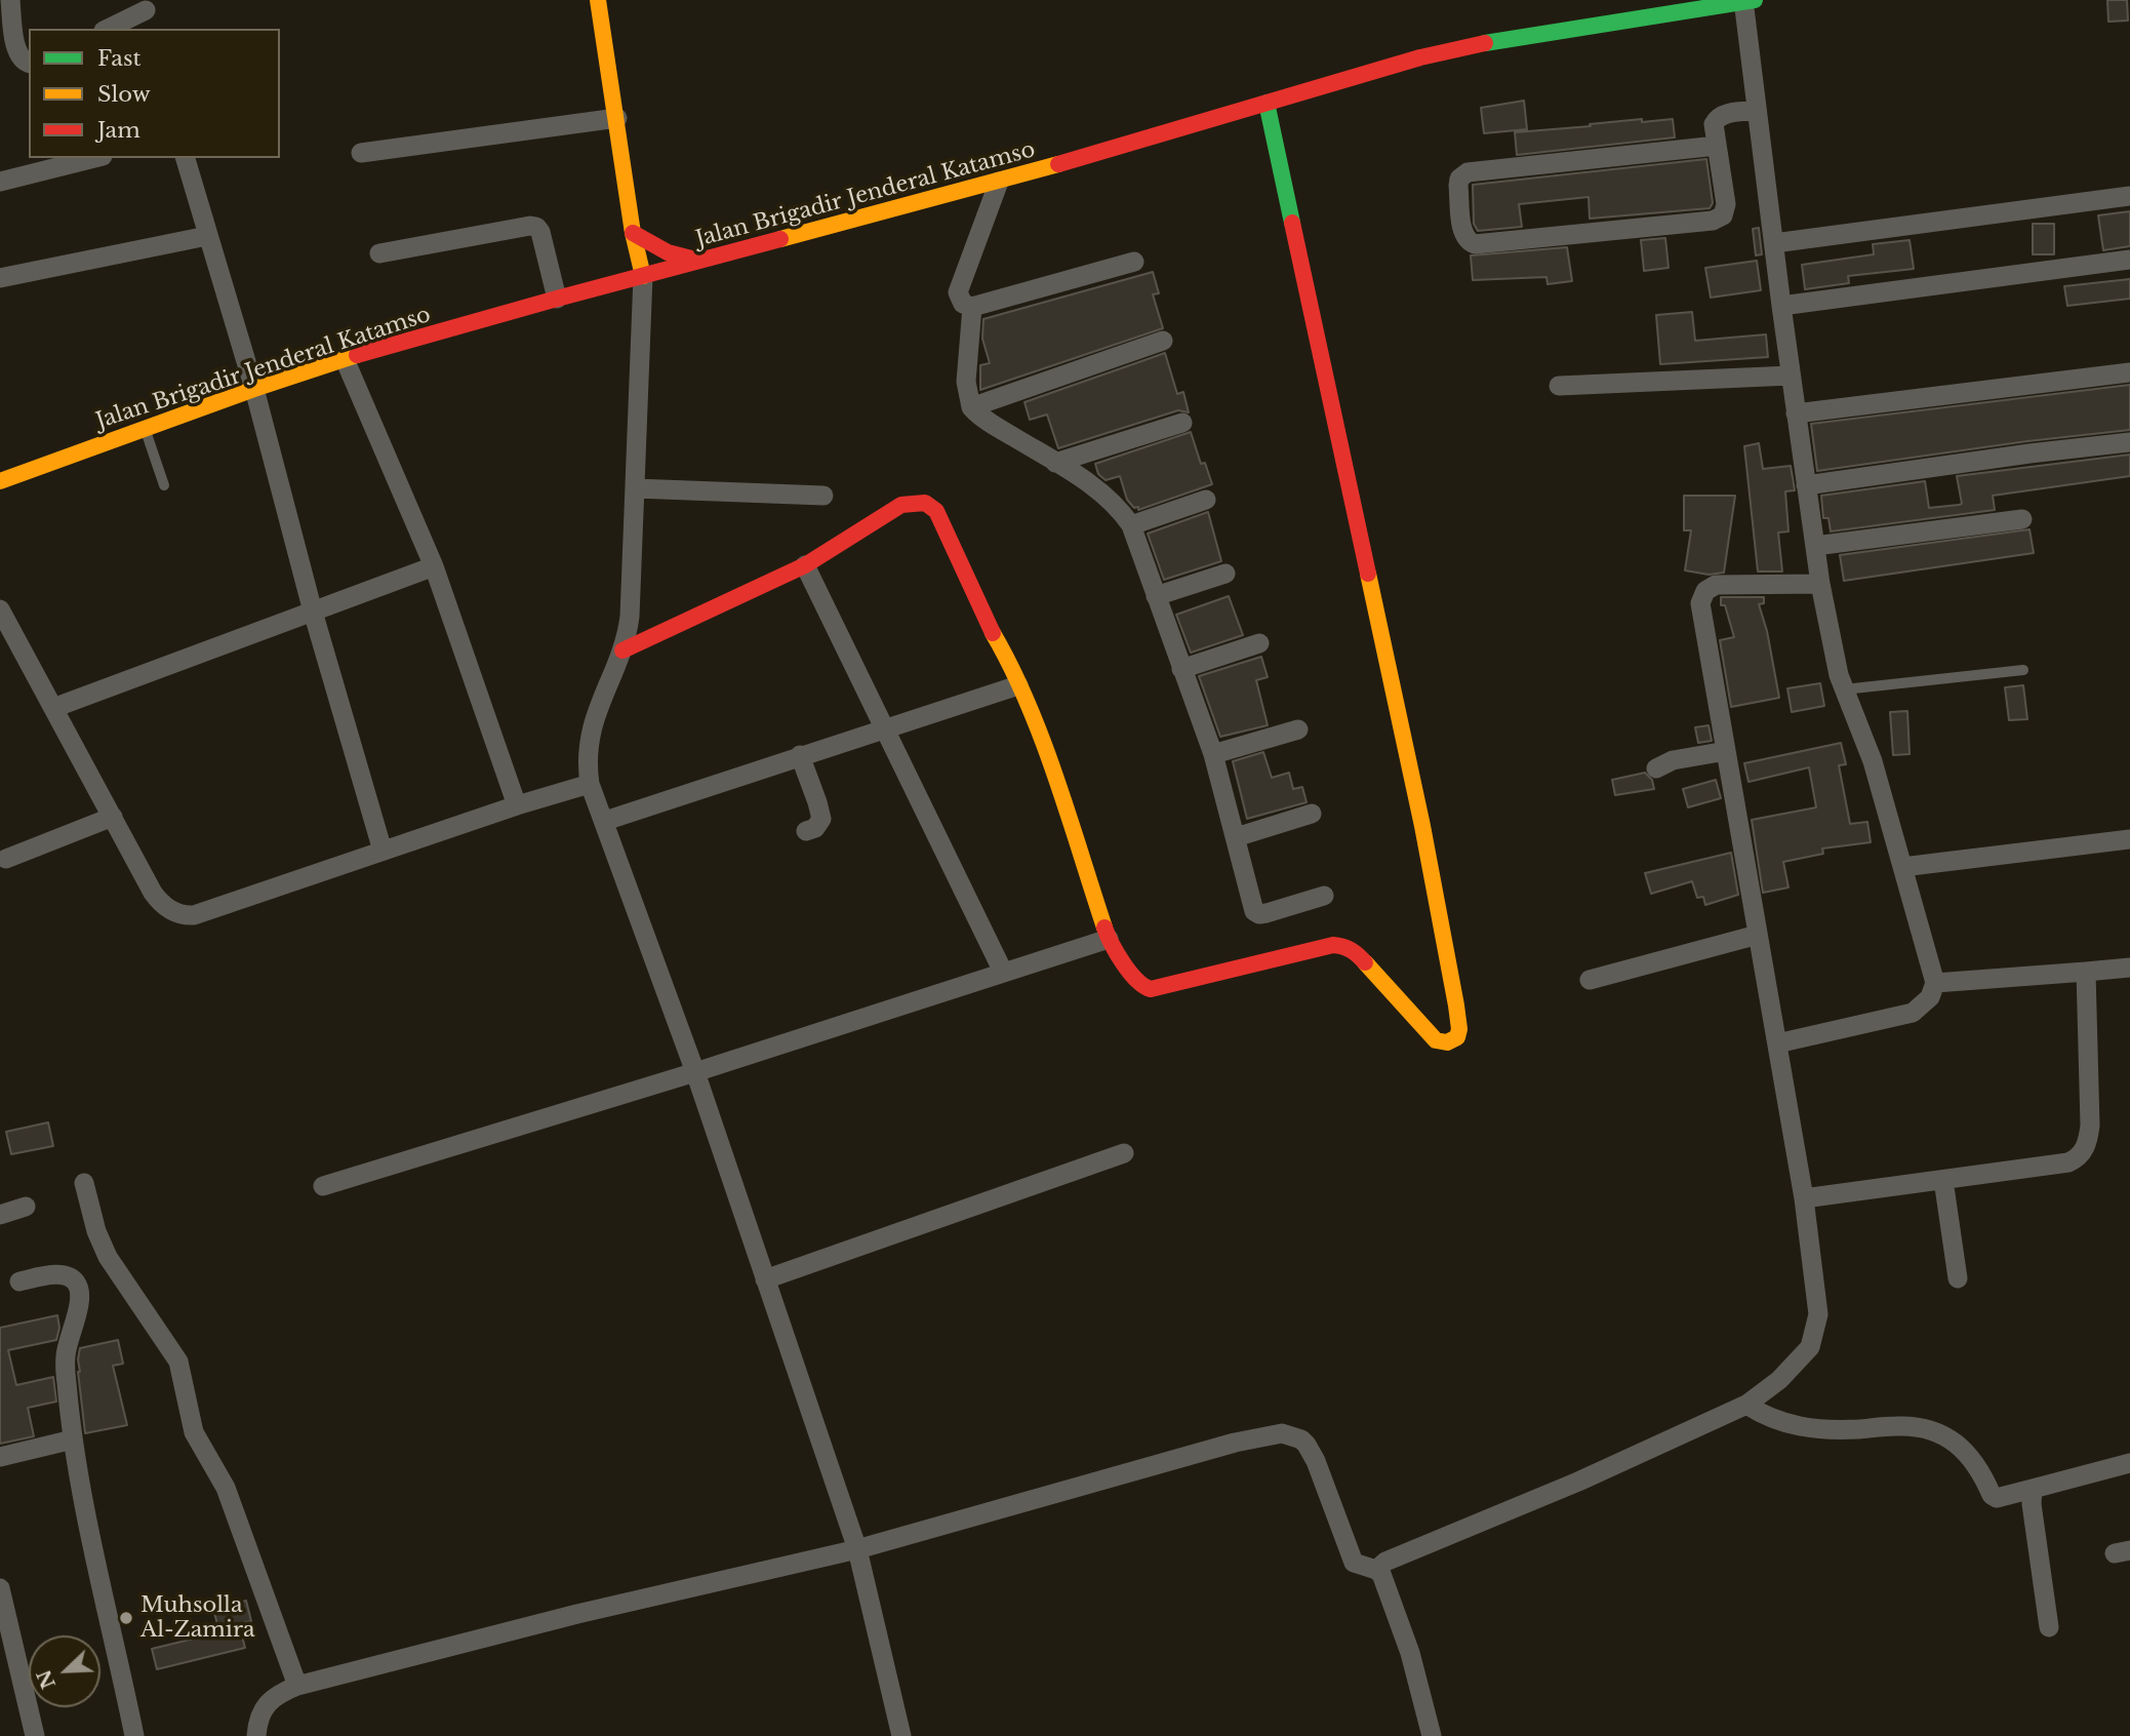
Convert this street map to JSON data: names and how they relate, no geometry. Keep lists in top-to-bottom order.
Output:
{
  "streets": {
    "street": ["Jalan Brigadir Jenderal Katamso"]
  },
  "places": ["Muhsolla Al-Zamira"],
  "legend": ["Fast", "Slow", "Jam"],
  "north": "bottom left"
}
